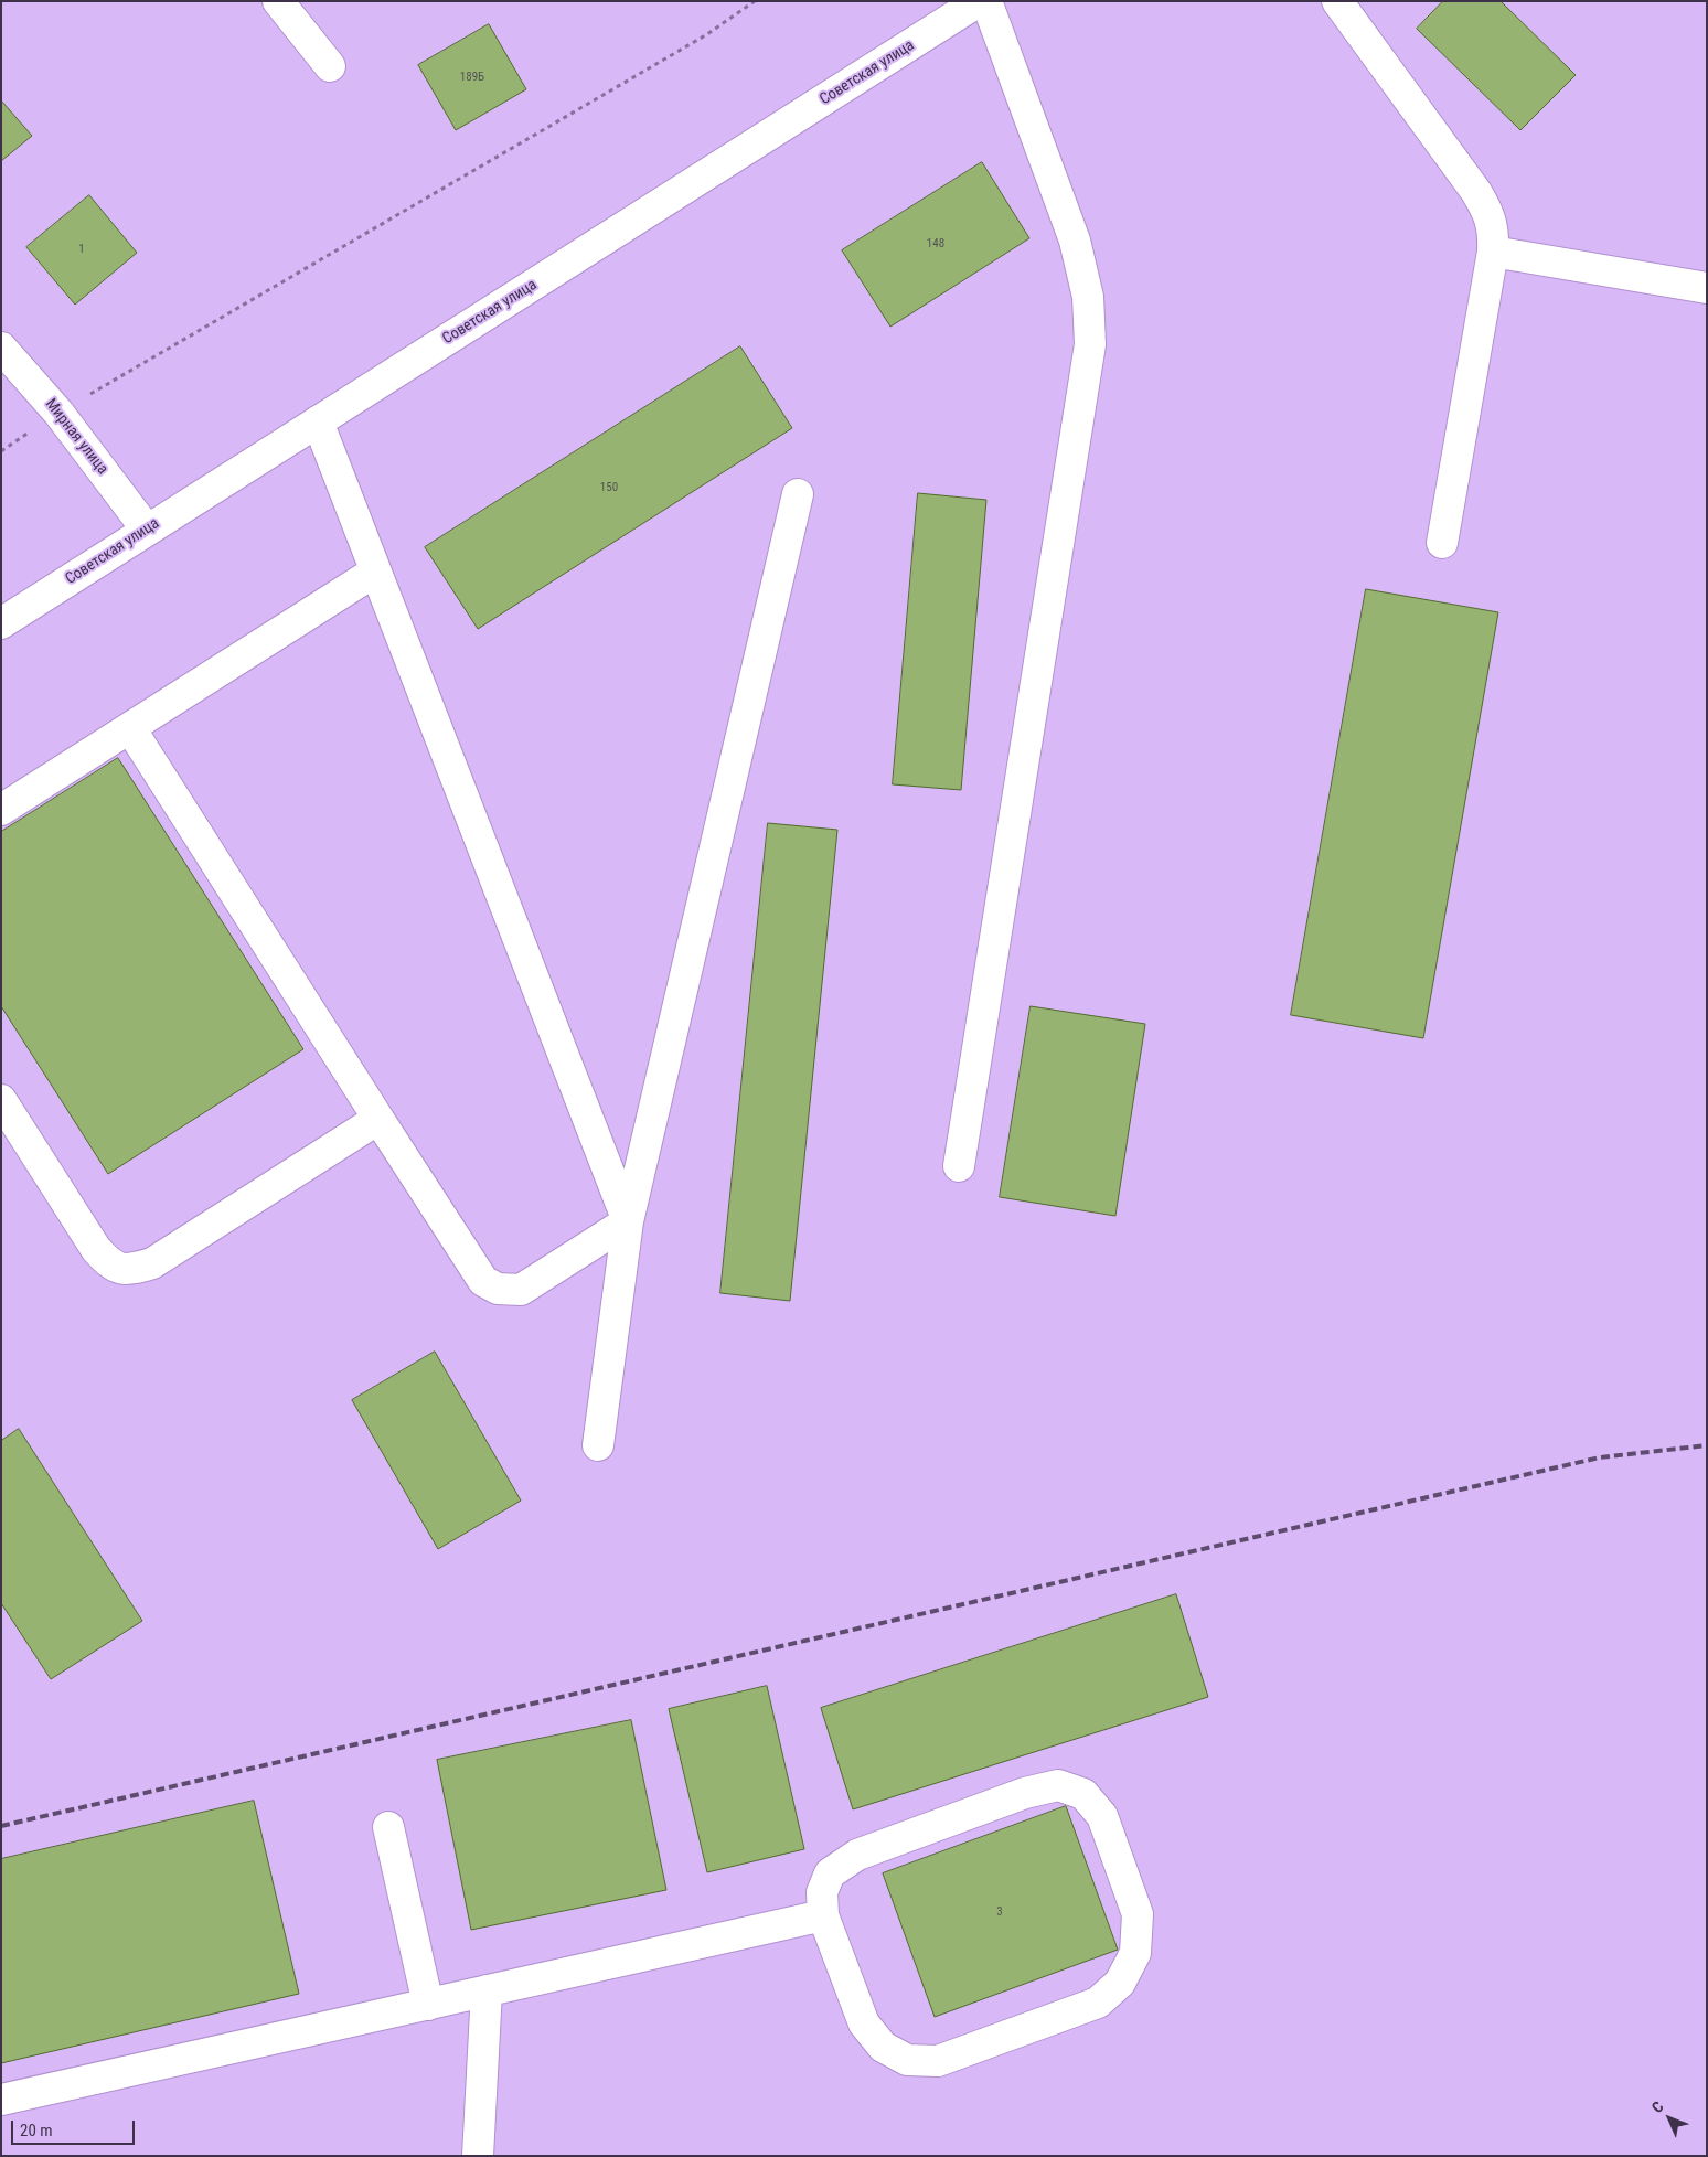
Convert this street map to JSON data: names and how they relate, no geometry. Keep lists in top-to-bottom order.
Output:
{
  "streets": {
    "main road": ["Советская улица", "Мирная улица"]
  },
  "crossings": [
    ["Советская улица", "Мирная улица"]
  ],
  "house_numbers": [
    "189Б",
    "148",
    "1",
    "150",
    "3"
  ],
  "scale_bar": "20 m",
  "north": "top left"
}
